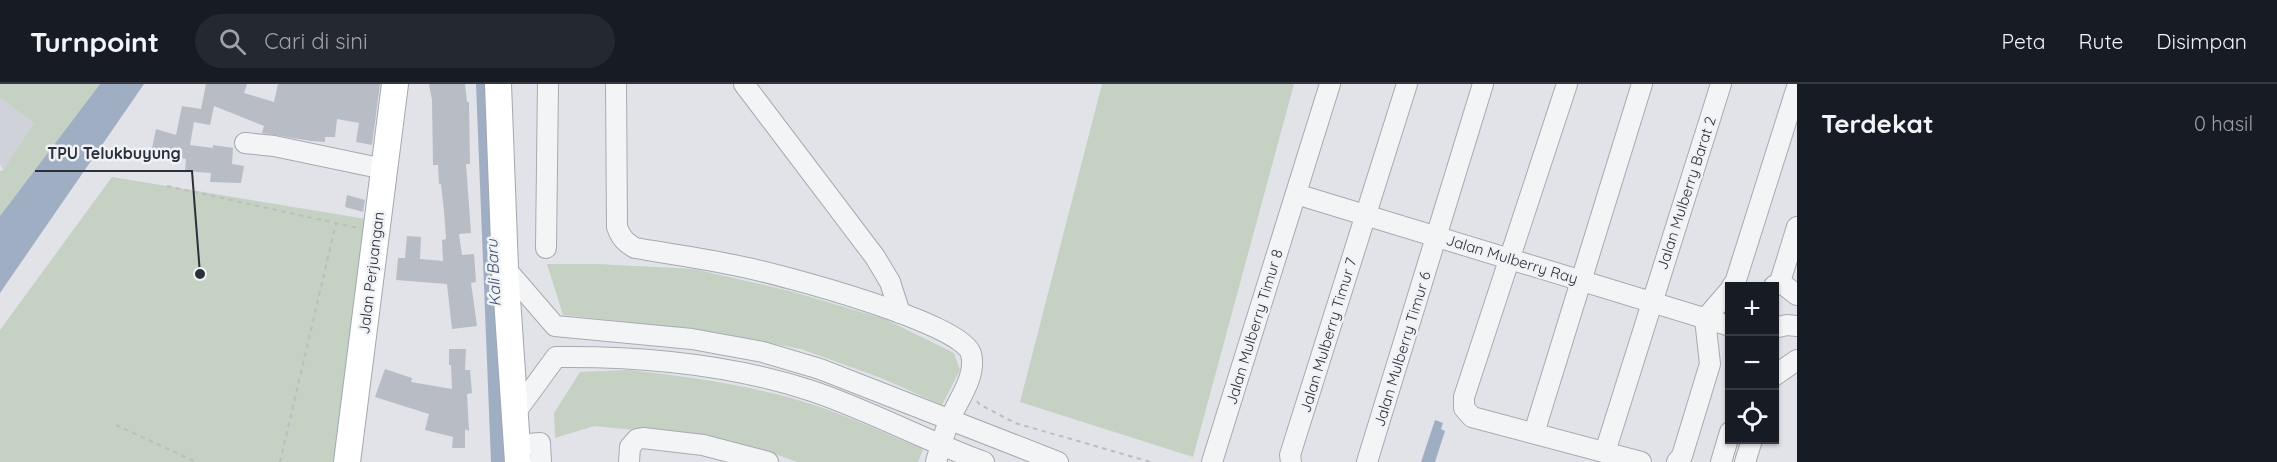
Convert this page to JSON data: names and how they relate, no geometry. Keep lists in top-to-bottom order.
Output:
{
  "streets": {
    "main road": ["Jalan Perjuangan"],
    "street": [
      "Jalan Mulberry Barat 2",
      "Jalan Mulberry Ray",
      "Jalan Mulberry Timur 8",
      "Jalan Mulberry Timur 7",
      "Jalan Mulberry Timur 6"
    ]
  },
  "crossings": [
    ["Jalan Mulberry Barat 2", "Jalan Mulberry Ray"],
    ["Jalan Mulberry Ray", "Jalan Mulberry Timur 8"],
    ["Jalan Mulberry Ray", "Jalan Mulberry Timur 7"],
    ["Jalan Mulberry Ray", "Jalan Mulberry Timur 6"]
  ],
  "water": ["Kali Baru"],
  "places": ["TPU Telukbuyung"],
  "page": {
    "header": "Turnpoint",
    "search": "Cari di sini",
    "nav": ["Peta", "Rute", "Disimpan"],
    "heading": ["Terdekat", "0 hasil"],
    "map_buttons": ["+", "−"]
  }
}
